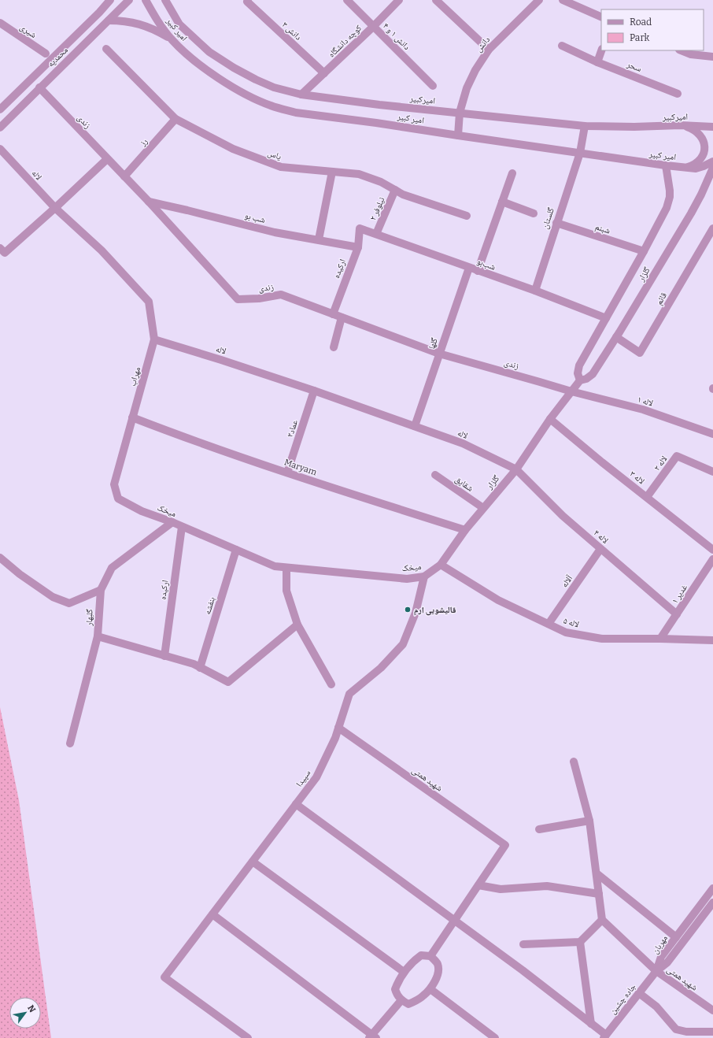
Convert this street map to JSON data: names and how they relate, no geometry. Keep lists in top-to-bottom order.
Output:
{
  "streets": {
    "street": [
      "امیر کبیر",
      "شیری",
      "دانش ۳",
      "دانش ۱ و ۴",
      "کوچه دانشگاه",
      "دانش",
      "محمدیه",
      "سحر",
      "امیرکبیر",
      "زندی",
      "رز",
      "یاس",
      "لاله",
      "نیلوفر ۲",
      "شب بو",
      "گلستان",
      "شبنم",
      "شب‌بو",
      "ارکیده",
      "گلزار",
      "قائم",
      "گلها",
      "مهراب",
      "لاله ۱",
      "عماد۲",
      "لاله ۲",
      "Maryam",
      "لاله ۳",
      "شقایق",
      "میخک",
      "لاله ۴",
      "آلاله",
      "غدیر ۱",
      "بنفشه",
      "گلبهار",
      "لاله ۵",
      "سپیدا",
      "شهید همتی",
      "مهربان",
      "جاده چشین"
    ]
  },
  "crossings": [
    ["امیر کبیر", "دانش"],
    ["امیر کبیر", "گلستان"],
    ["امیر کبیر", "گلزار"],
    ["دانش ۳", "کوچه دانشگاه"],
    ["دانش ۱ و ۴", "کوچه دانشگاه"],
    ["کوچه دانشگاه", "امیرکبیر"],
    ["دانش", "امیرکبیر"],
    ["محمدیه", "زندی"],
    ["امیرکبیر", "گلستان"],
    ["زندی", "رز"],
    ["زندی", "شب بو"],
    ["زندی", "ارکیده"],
    ["زندی", "گلزار"],
    ["زندی", "گلها"],
    ["زندی", "لاله ۱"],
    ["رز", "یاس"],
    ["یاس", "نیلوفر ۲"],
    ["لاله", "گلزار"],
    ["لاله", "گلها"],
    ["لاله", "مهراب"],
    ["لاله", "عماد۲"],
    ["لاله", "لاله ۴"],
    ["نیلوفر ۲", "شب‌بو"],
    ["شب بو", "ارکیده"],
    ["گلستان", "شبنم"],
    ["گلستان", "شب‌بو"],
    ["شبنم", "گلزار"],
    ["شب‌بو", "ارکیده"],
    ["شب‌بو", "گلزار"],
    ["شب‌بو", "گلها"],
    ["ارکیده", "میخک"],
    ["گلزار", "قائم"],
    ["گلزار", "لاله ۱"],
    ["گلزار", "Maryam"],
    ["گلزار", "لاله ۳"],
    ["گلزار", "شقایق"],
    ["گلزار", "میخک"],
    ["گلزار", "لاله ۴"],
    ["گلزار", "لاله ۵"],
    ["مهراب", "Maryam"],
    ["مهراب", "میخک"],
    ["عماد۲", "Maryam"],
    ["لاله ۲", "لاله ۳"],
    ["Maryam", "میخک"],
    ["میخک", "بنفشه"],
    ["میخک", "گلبهار"],
    ["میخک", "لاله ۵"],
    ["میخک", "سپیدا"],
    ["لاله ۴", "آلاله"],
    ["لاله ۴", "غدیر ۱"],
    ["آلاله", "لاله ۵"],
    ["غدیر ۱", "لاله ۵"],
    ["سپیدا", "شهید همتی"],
    ["شهید همتی", "مهربان"],
    ["شهید همتی", "جاده چشین"],
    ["مهربان", "جاده چشین"]
  ],
  "places": ["قالیشویی ارم"],
  "legend": ["Road", "Park"],
  "north": "top right"
}
